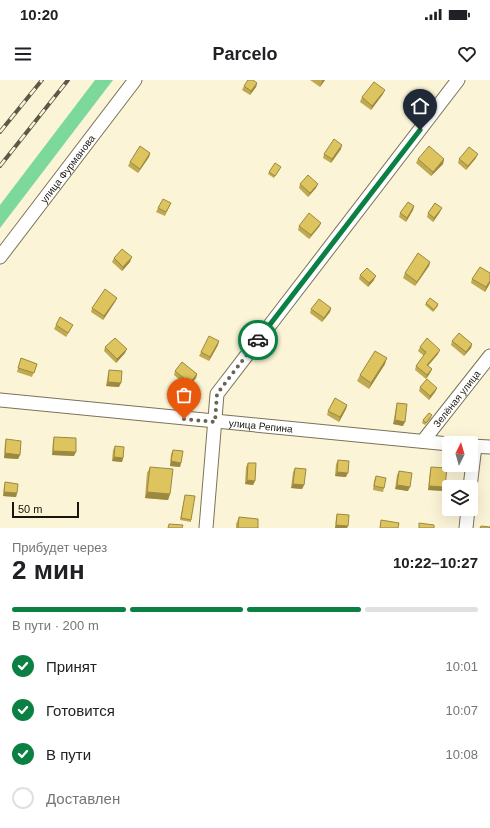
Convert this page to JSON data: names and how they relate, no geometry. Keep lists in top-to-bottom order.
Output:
{
  "streets": {
    "street": ["улица Фурманова", "Зелёная улица", "улица Репина"]
  },
  "crossings": [
    ["Зелёная улица", "улица Репина"]
  ],
  "scale_bar": "50 m",
  "north": "top",
  "page": {
    "status": "10:20",
    "header": "Parcelo",
    "scale": "50 m",
    "heading": ["2 мин", "Прибудет через", "10:22–10:27"],
    "bar": "В пути · 200 m",
    "list": [
      ["Принят", "10:01"],
      ["Готовится", "10:07"],
      ["В пути", "10:08"],
      "Доставлен"
    ]
  }
}
